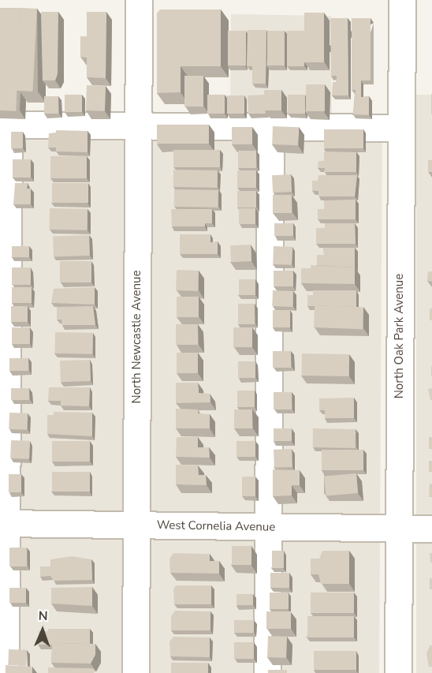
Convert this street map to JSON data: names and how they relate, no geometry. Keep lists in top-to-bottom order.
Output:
{
  "streets": {
    "street": ["North Oak Park Avenue", "North Newcastle Avenue", "West Cornelia Avenue"]
  },
  "crossings": [
    ["North Oak Park Avenue", "West Cornelia Avenue"],
    ["North Newcastle Avenue", "West Cornelia Avenue"]
  ],
  "north": "top"
}
